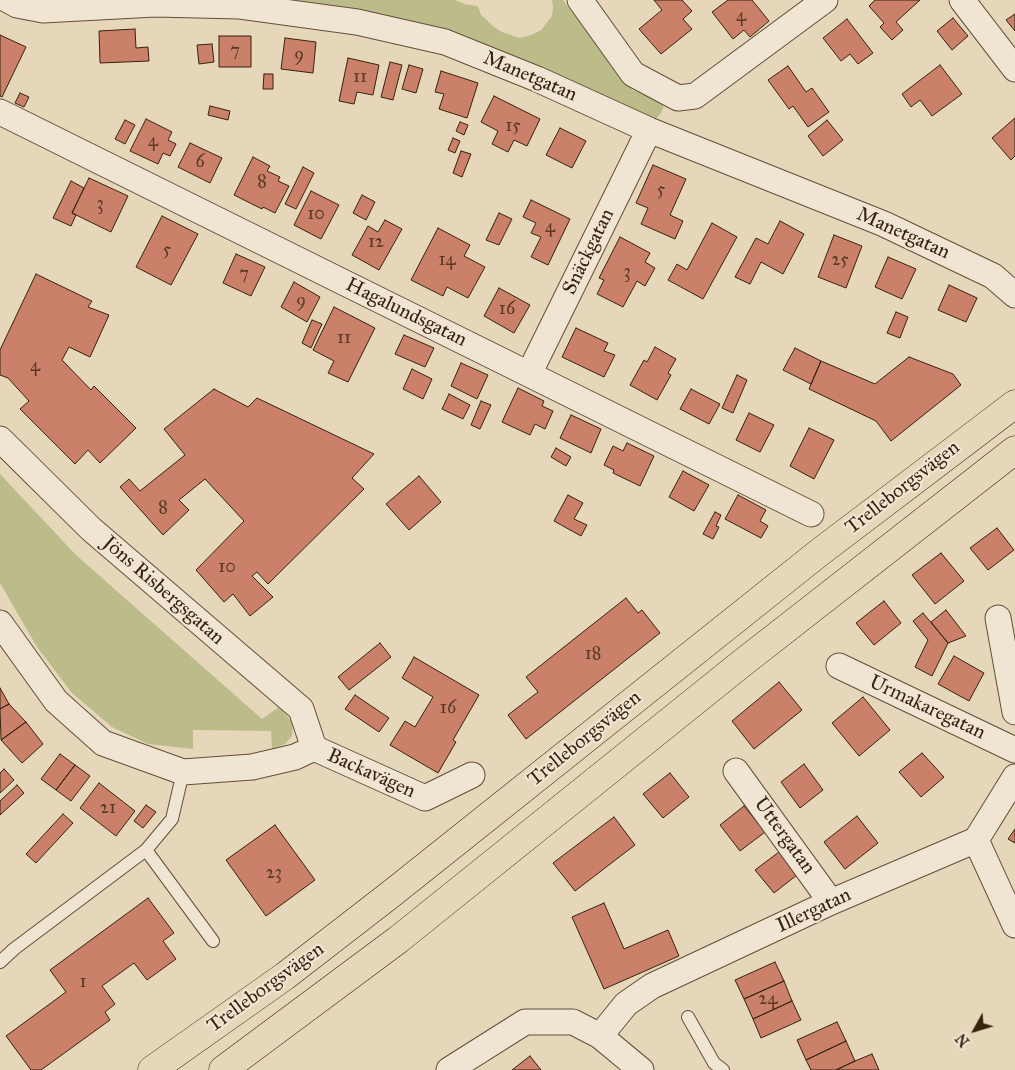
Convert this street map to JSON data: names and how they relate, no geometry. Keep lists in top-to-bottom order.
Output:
{
  "streets": {
    "highway": ["Trelleborgsvägen"],
    "street": [
      "Manetgatan",
      "Snäckgatan",
      "Hagalundsgatan",
      "Jöns Risbergsgatan",
      "Urmakaregatan",
      "Backavägen",
      "Uttergatan",
      "Illergatan"
    ]
  },
  "crossings": [
    ["Manetgatan", "Snäckgatan"],
    ["Snäckgatan", "Hagalundsgatan"],
    ["Jöns Risbergsgatan", "Backavägen"],
    ["Uttergatan", "Illergatan"]
  ],
  "house_numbers": [
    "4",
    "7",
    "9",
    "11",
    "15",
    "4",
    "6",
    "8",
    "5",
    "3",
    "10",
    "4",
    "12",
    "5",
    "14",
    "25",
    "3",
    "7",
    "9",
    "16",
    "11",
    "4",
    "8",
    "10",
    "18",
    "16",
    "21",
    "23",
    "1",
    "24"
  ],
  "north": "bottom left"
}
